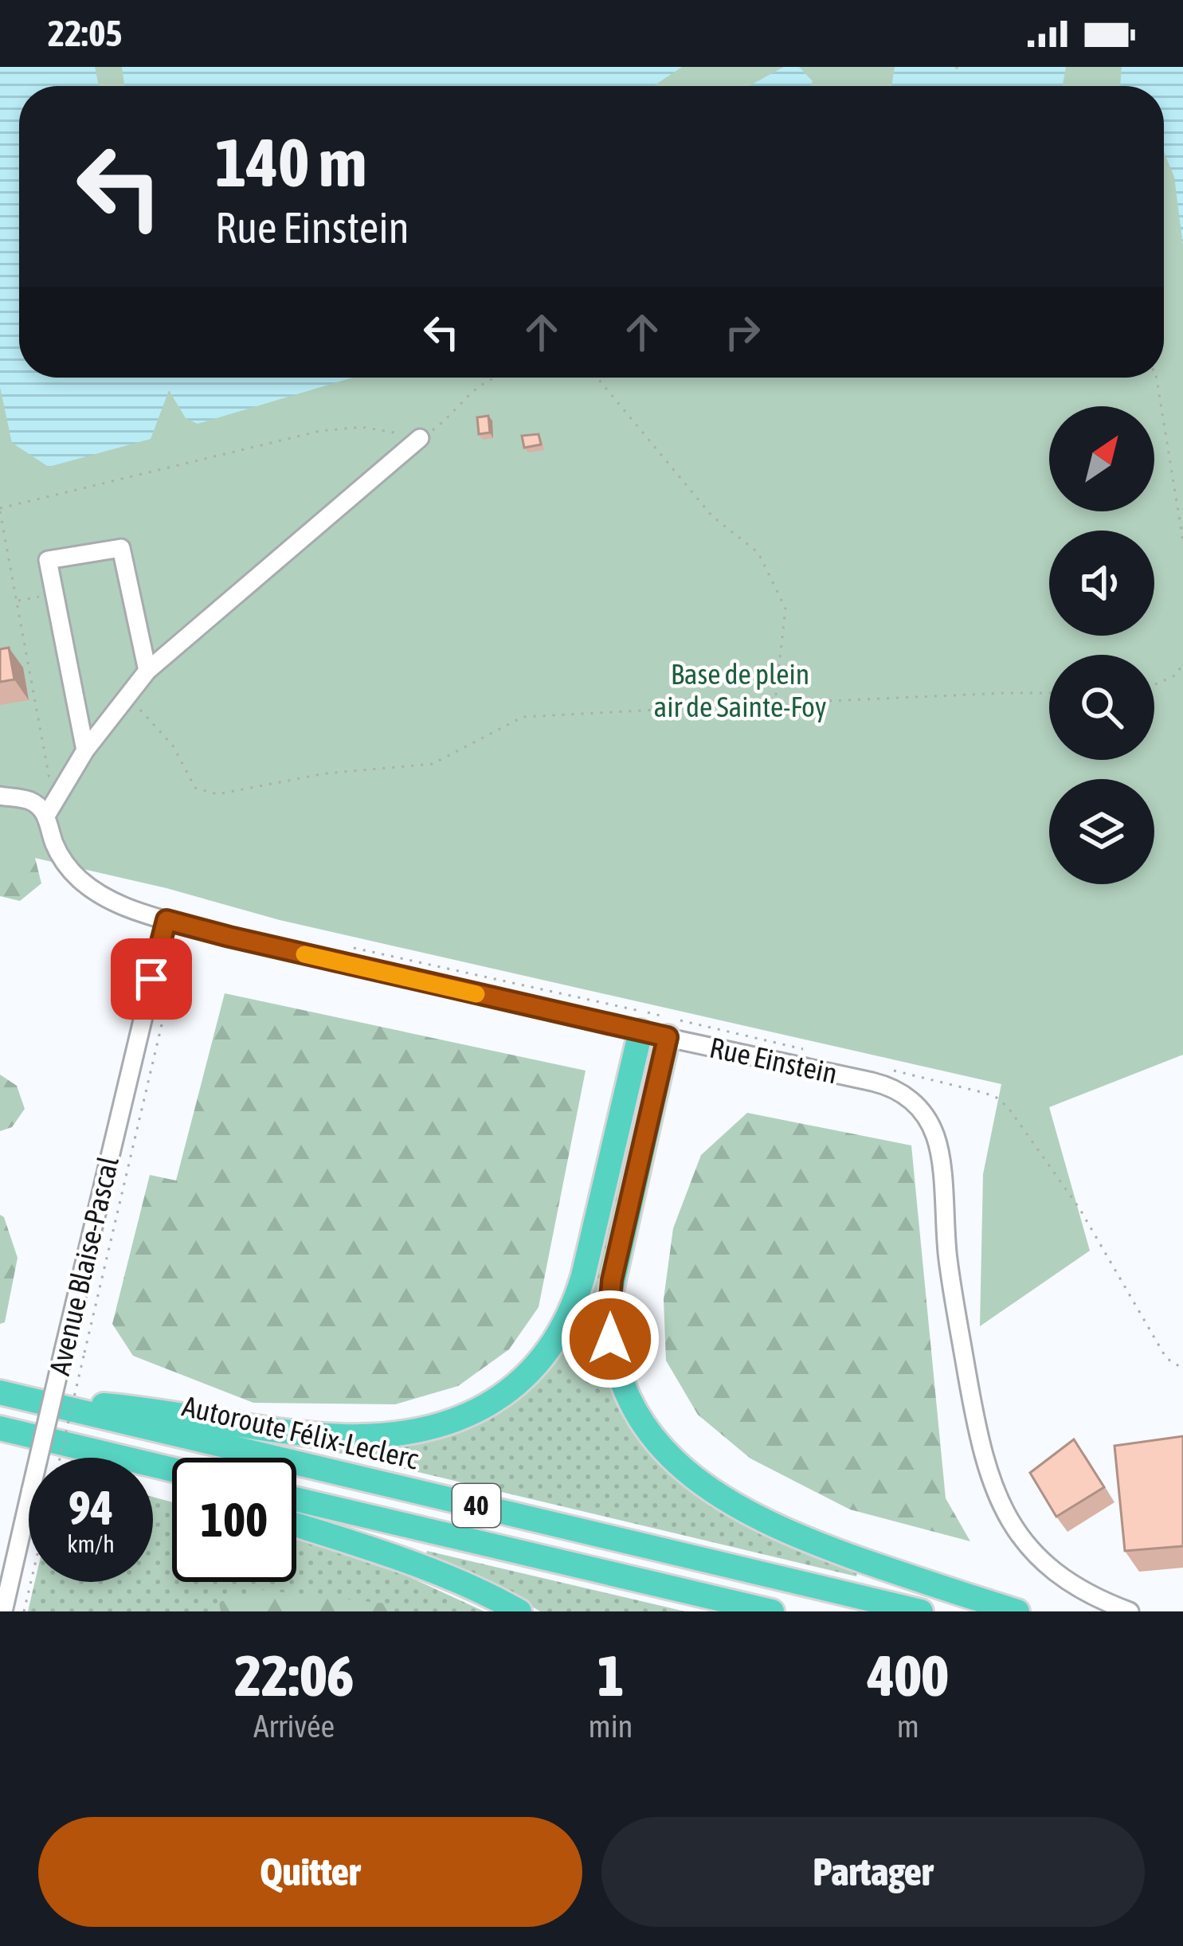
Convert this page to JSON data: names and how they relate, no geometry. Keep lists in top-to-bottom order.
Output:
{
  "streets": {
    "highway": ["Autoroute Félix-Leclerc", "40"],
    "street": ["Rue Einstein", "Avenue Blaise-Pascal"]
  },
  "crossings": [
    ["Rue Einstein", "Avenue Blaise-Pascal"]
  ],
  "parks": ["Base de plein air de Sainte-Foy"],
  "north": "top right",
  "page": {
    "status": "22:05",
    "turn": ["140 m", "Rue Einstein"],
    "speed": "94 km/h",
    "limit": "100",
    "eta": [
      "22:06",
      "Arrivée",
      "1",
      "min",
      "400",
      "m"
    ],
    "buttons": ["Quitter", "Partager"]
  }
}
